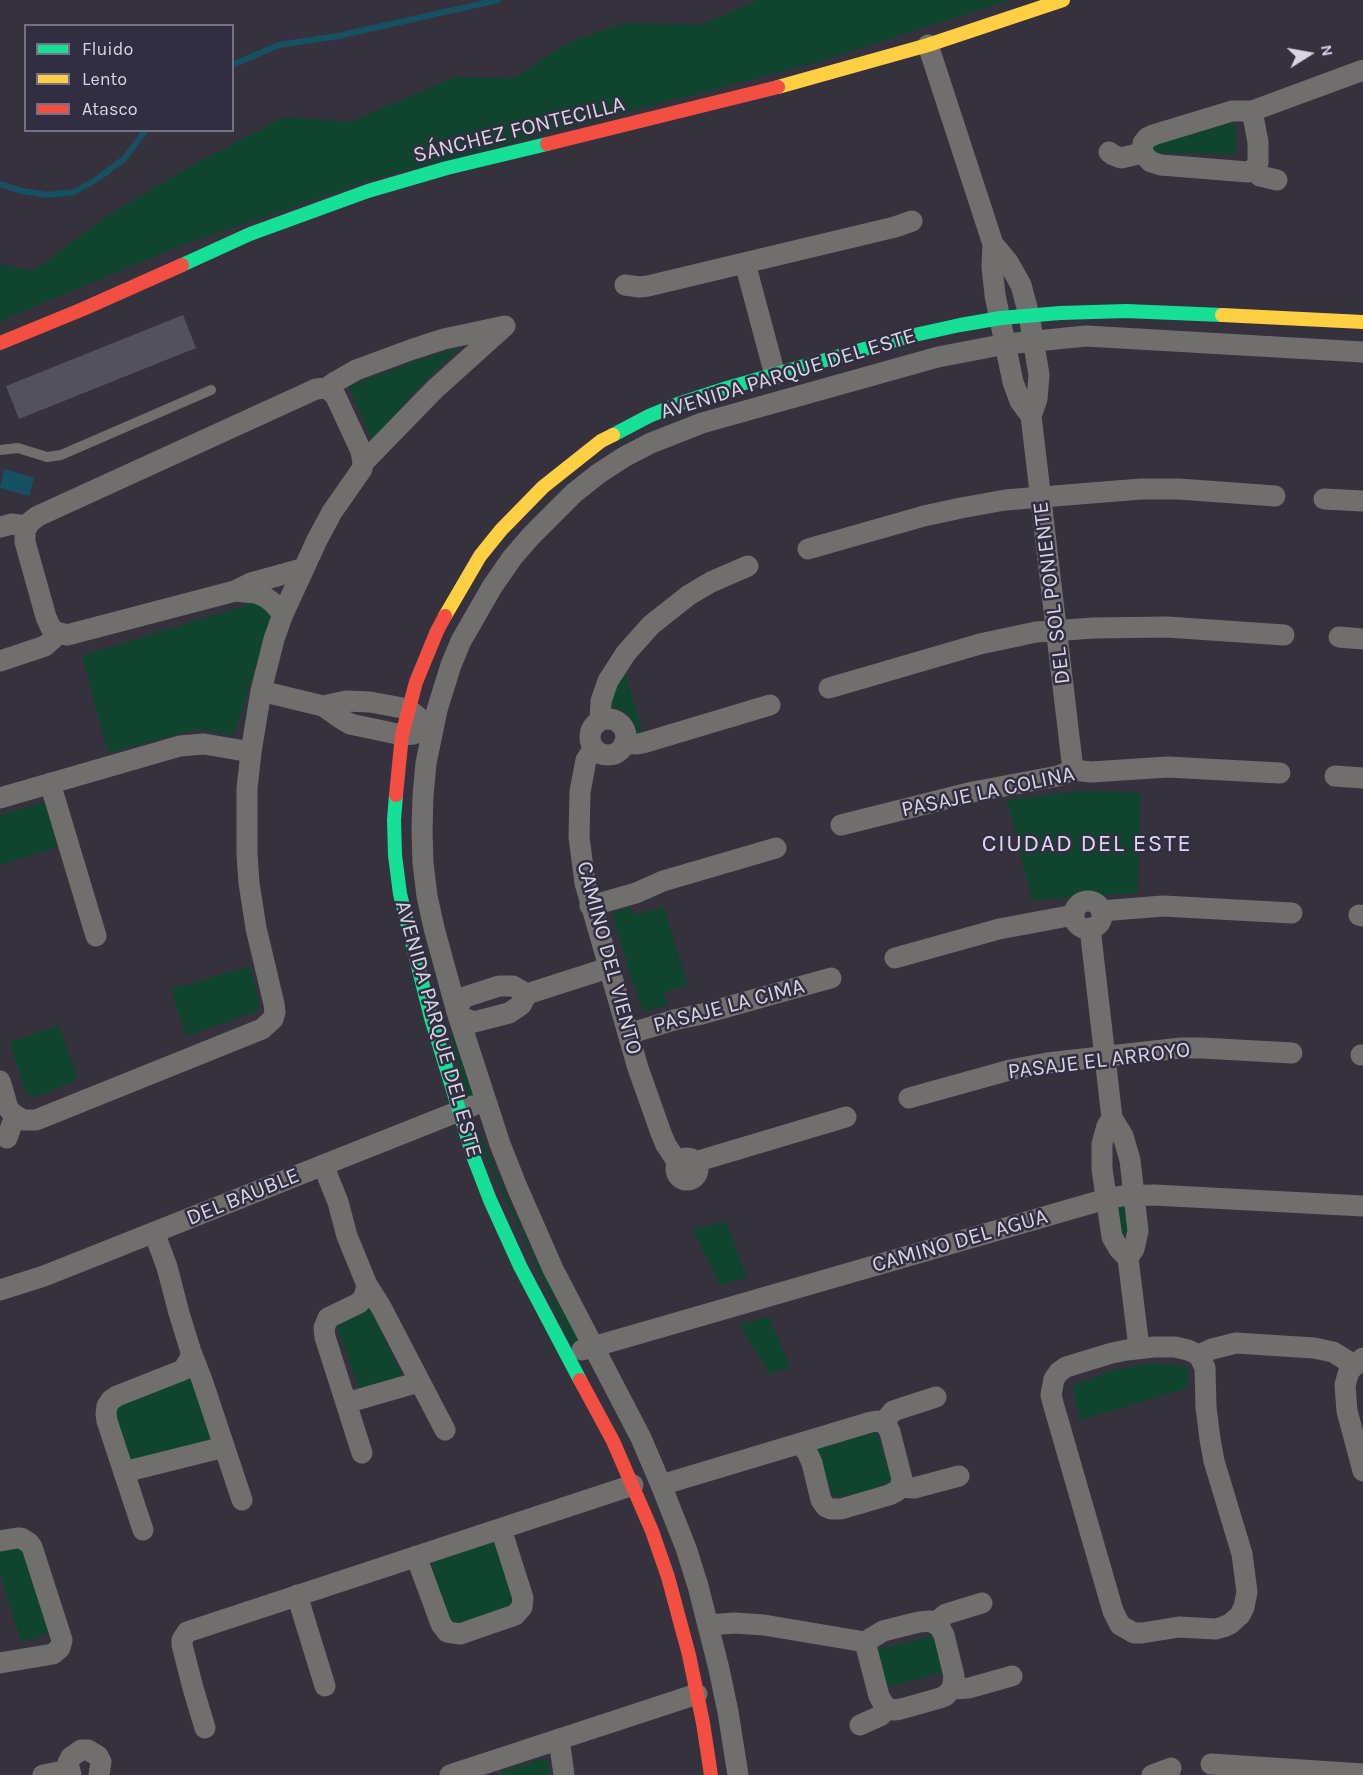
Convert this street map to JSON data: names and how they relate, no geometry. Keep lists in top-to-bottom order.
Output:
{
  "streets": {
    "street": [
      "SÁNCHEZ FONTECILLA",
      "AVENIDA PARQUE DEL ESTE",
      "DEL SOL PONIENTE",
      "PASAJE LA COLINA",
      "CAMINO DEL VIENTO",
      "PASAJE LA CIMA",
      "PASAJE EL ARROYO",
      "DEL BAUBLE",
      "CAMINO DEL AGUA"
    ]
  },
  "crossings": [
    ["SÁNCHEZ FONTECILLA", "DEL SOL PONIENTE"],
    ["AVENIDA PARQUE DEL ESTE", "DEL SOL PONIENTE"],
    ["AVENIDA PARQUE DEL ESTE", "DEL BAUBLE"],
    ["AVENIDA PARQUE DEL ESTE", "CAMINO DEL AGUA"],
    ["DEL SOL PONIENTE", "PASAJE LA COLINA"],
    ["CAMINO DEL VIENTO", "PASAJE LA CIMA"]
  ],
  "districts": ["CIUDAD DEL ESTE"],
  "legend": ["Fluido", "Lento", "Atasco"],
  "north": "right"
}
